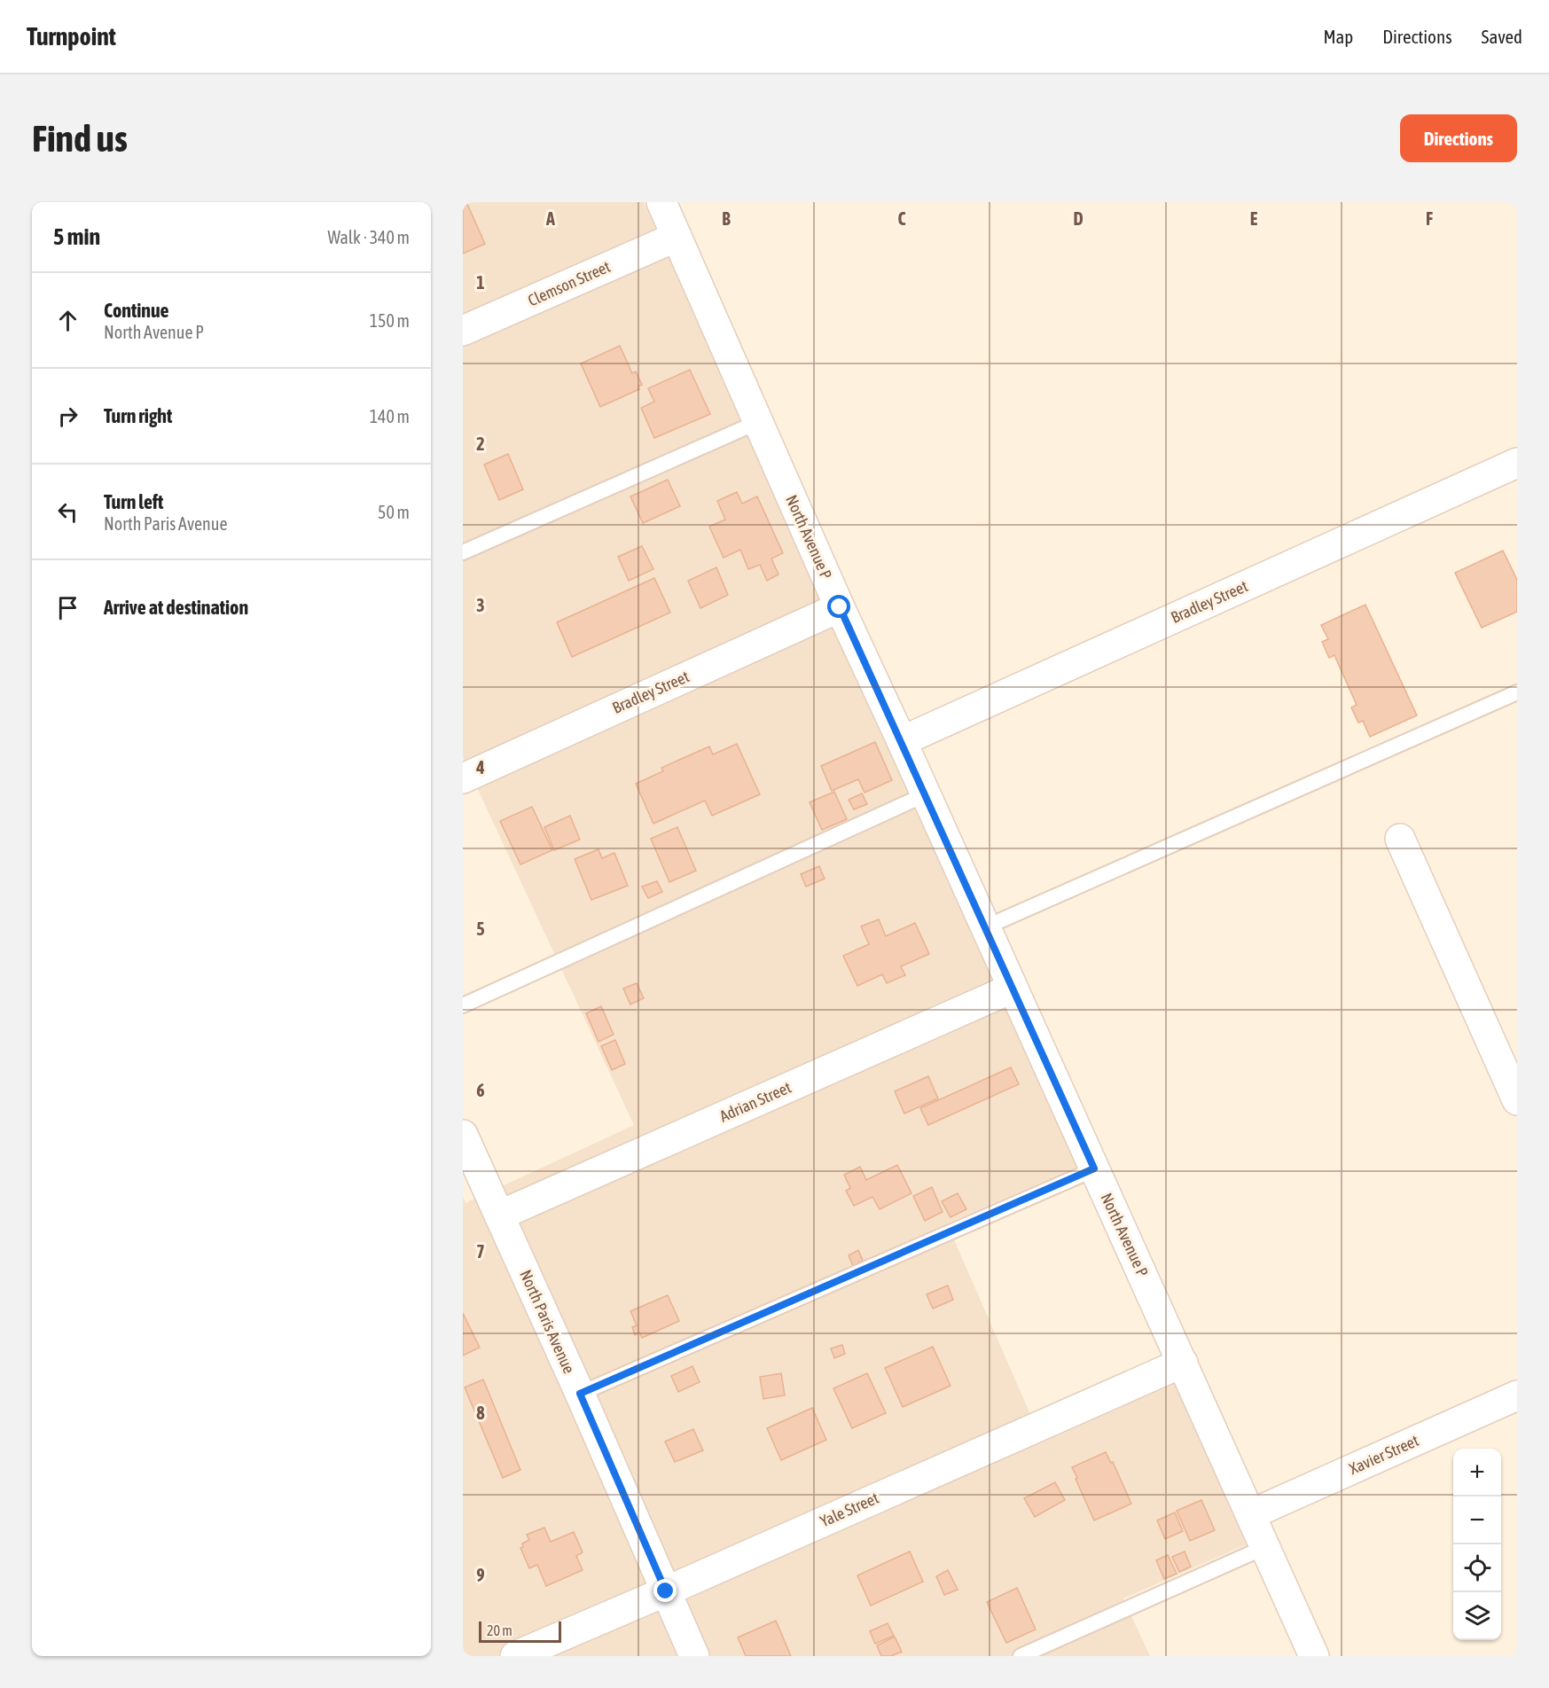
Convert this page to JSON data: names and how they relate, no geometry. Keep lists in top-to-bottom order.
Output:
{
  "streets": {
    "street": [
      "Clemson Street",
      "North Avenue P",
      "Bradley Street",
      "Adrian Street",
      "North Paris Avenue",
      "Xavier Street",
      "Yale Street"
    ]
  },
  "crossings": [
    ["Clemson Street", "North Avenue P"],
    ["North Avenue P", "Bradley Street"],
    ["North Avenue P", "Adrian Street"],
    ["North Avenue P", "Xavier Street"],
    ["North Avenue P", "Yale Street"],
    ["Adrian Street", "North Paris Avenue"],
    ["North Paris Avenue", "Yale Street"]
  ],
  "scale_bar": "20 m",
  "page": {
    "header": "Turnpoint",
    "nav": ["Map", "Directions", "Saved"],
    "buttons": "Directions",
    "title": "Find us",
    "heading": ["5 min", "Walk · 340 m"],
    "list": [
      ["Continue", "North Avenue P", "150 m"],
      ["Turn right", "140 m"],
      ["Turn left", "North Paris Avenue", "50 m"],
      "Arrive at destination"
    ],
    "map_buttons": ["+", "−"],
    "scale": "20 m"
  },
  "grid": {
    "columns": [
      "A",
      "B",
      "C",
      "D",
      "E",
      "F"
    ],
    "rows": [
      "1",
      "2",
      "3",
      "4",
      "5",
      "6",
      "7",
      "8",
      "9"
    ]
  }
}
